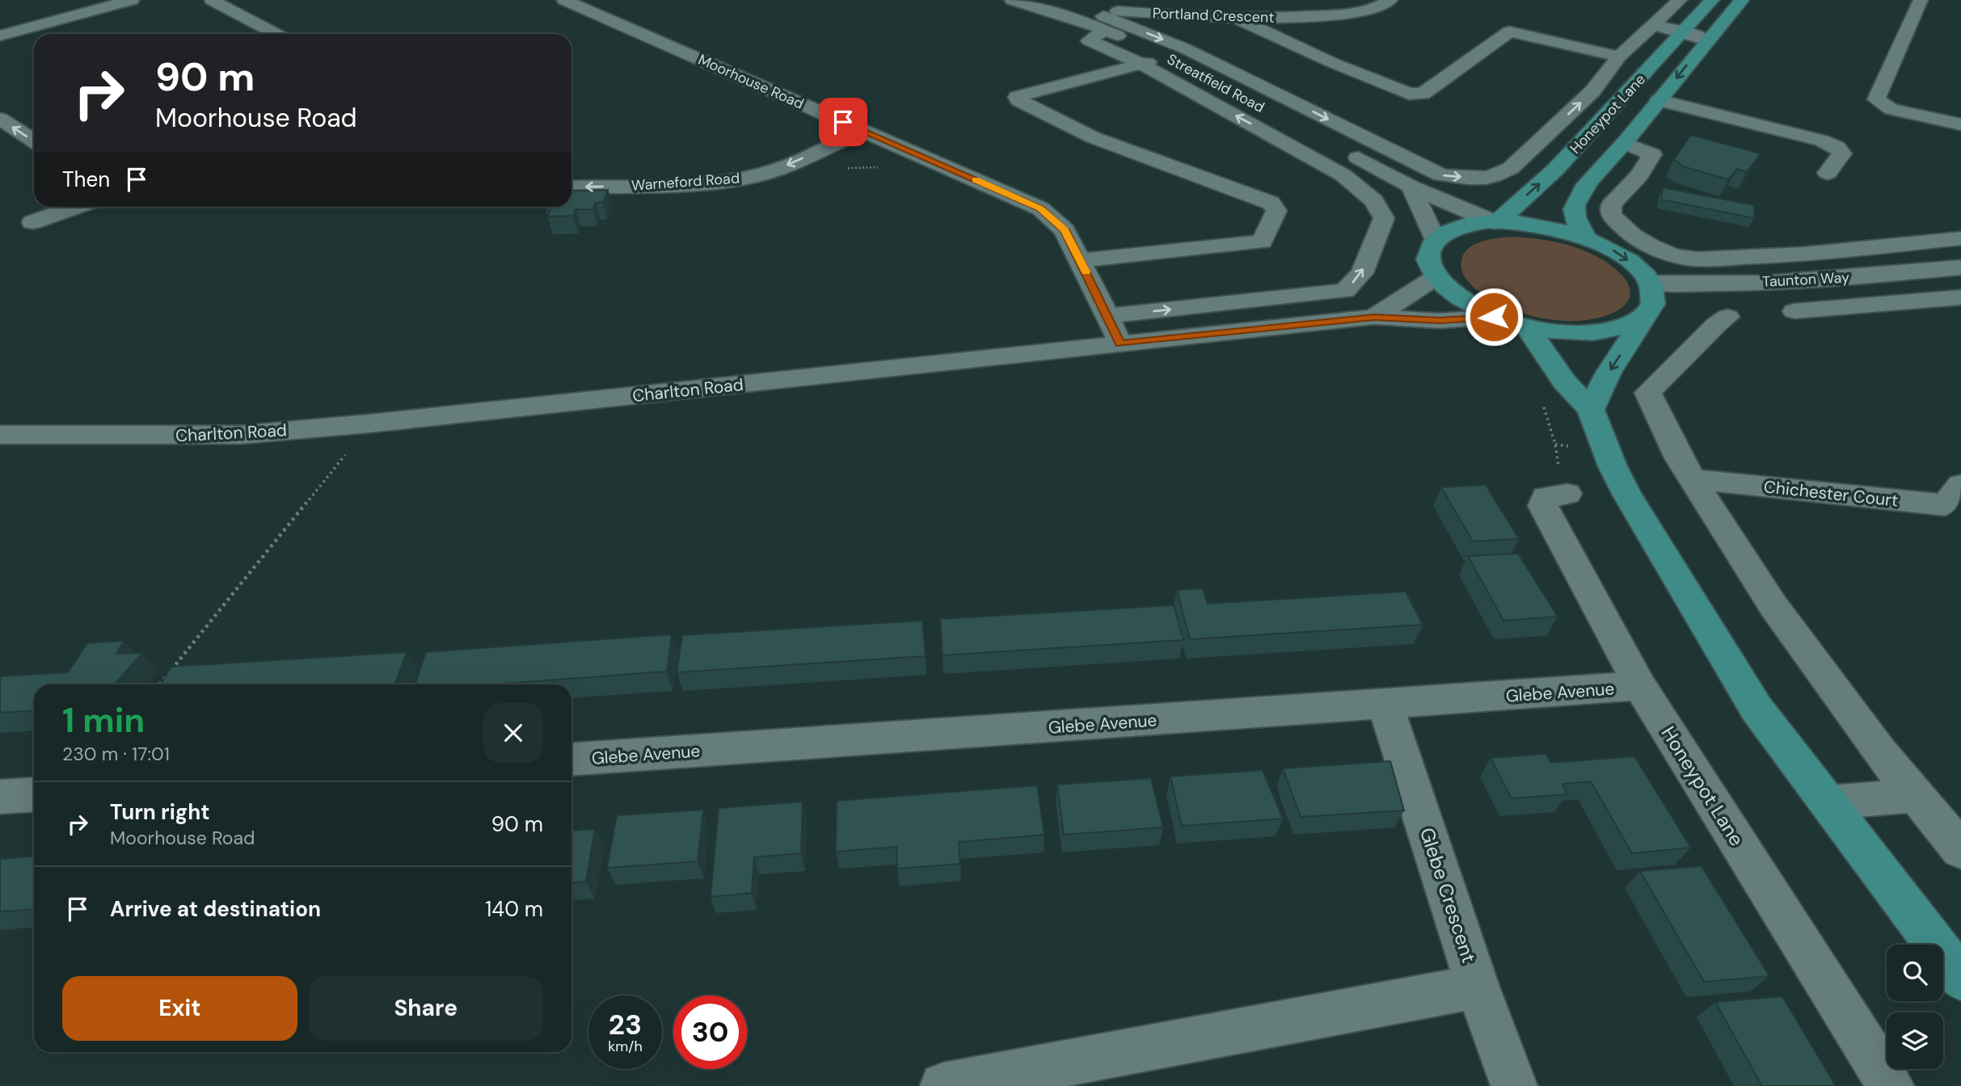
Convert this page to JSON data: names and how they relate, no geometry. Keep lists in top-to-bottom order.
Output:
{
  "streets": {
    "main road": ["Honeypot Lane"],
    "street": [
      "Portland Crescent",
      "Moorhouse Road",
      "Streatfield Road",
      "Warneford Road",
      "Taunton Way",
      "Charlton Road",
      "Chichester Court",
      "Glebe Avenue",
      "Glebe Crescent"
    ]
  },
  "crossings": [
    ["Portland Crescent", "Streatfield Road"],
    ["Moorhouse Road", "Warneford Road"],
    ["Moorhouse Road", "Charlton Road"],
    ["Honeypot Lane", "Glebe Avenue"],
    ["Glebe Avenue", "Glebe Crescent"]
  ],
  "one_way": ["Warneford Road"],
  "page": {
    "turn": ["90 m", "Moorhouse Road"],
    "then": "Then",
    "heading": ["1 min", "230 m · 17:01"],
    "list": [
      {
        "name": "Turn right",
        "note": "Moorhouse Road",
        "value": "90 m"
      },
      {
        "name": "Arrive at destination",
        "value": "140 m"
      }
    ],
    "buttons": ["Exit", "Share"],
    "speed": "23 km/h",
    "limit": "30"
  }
}
